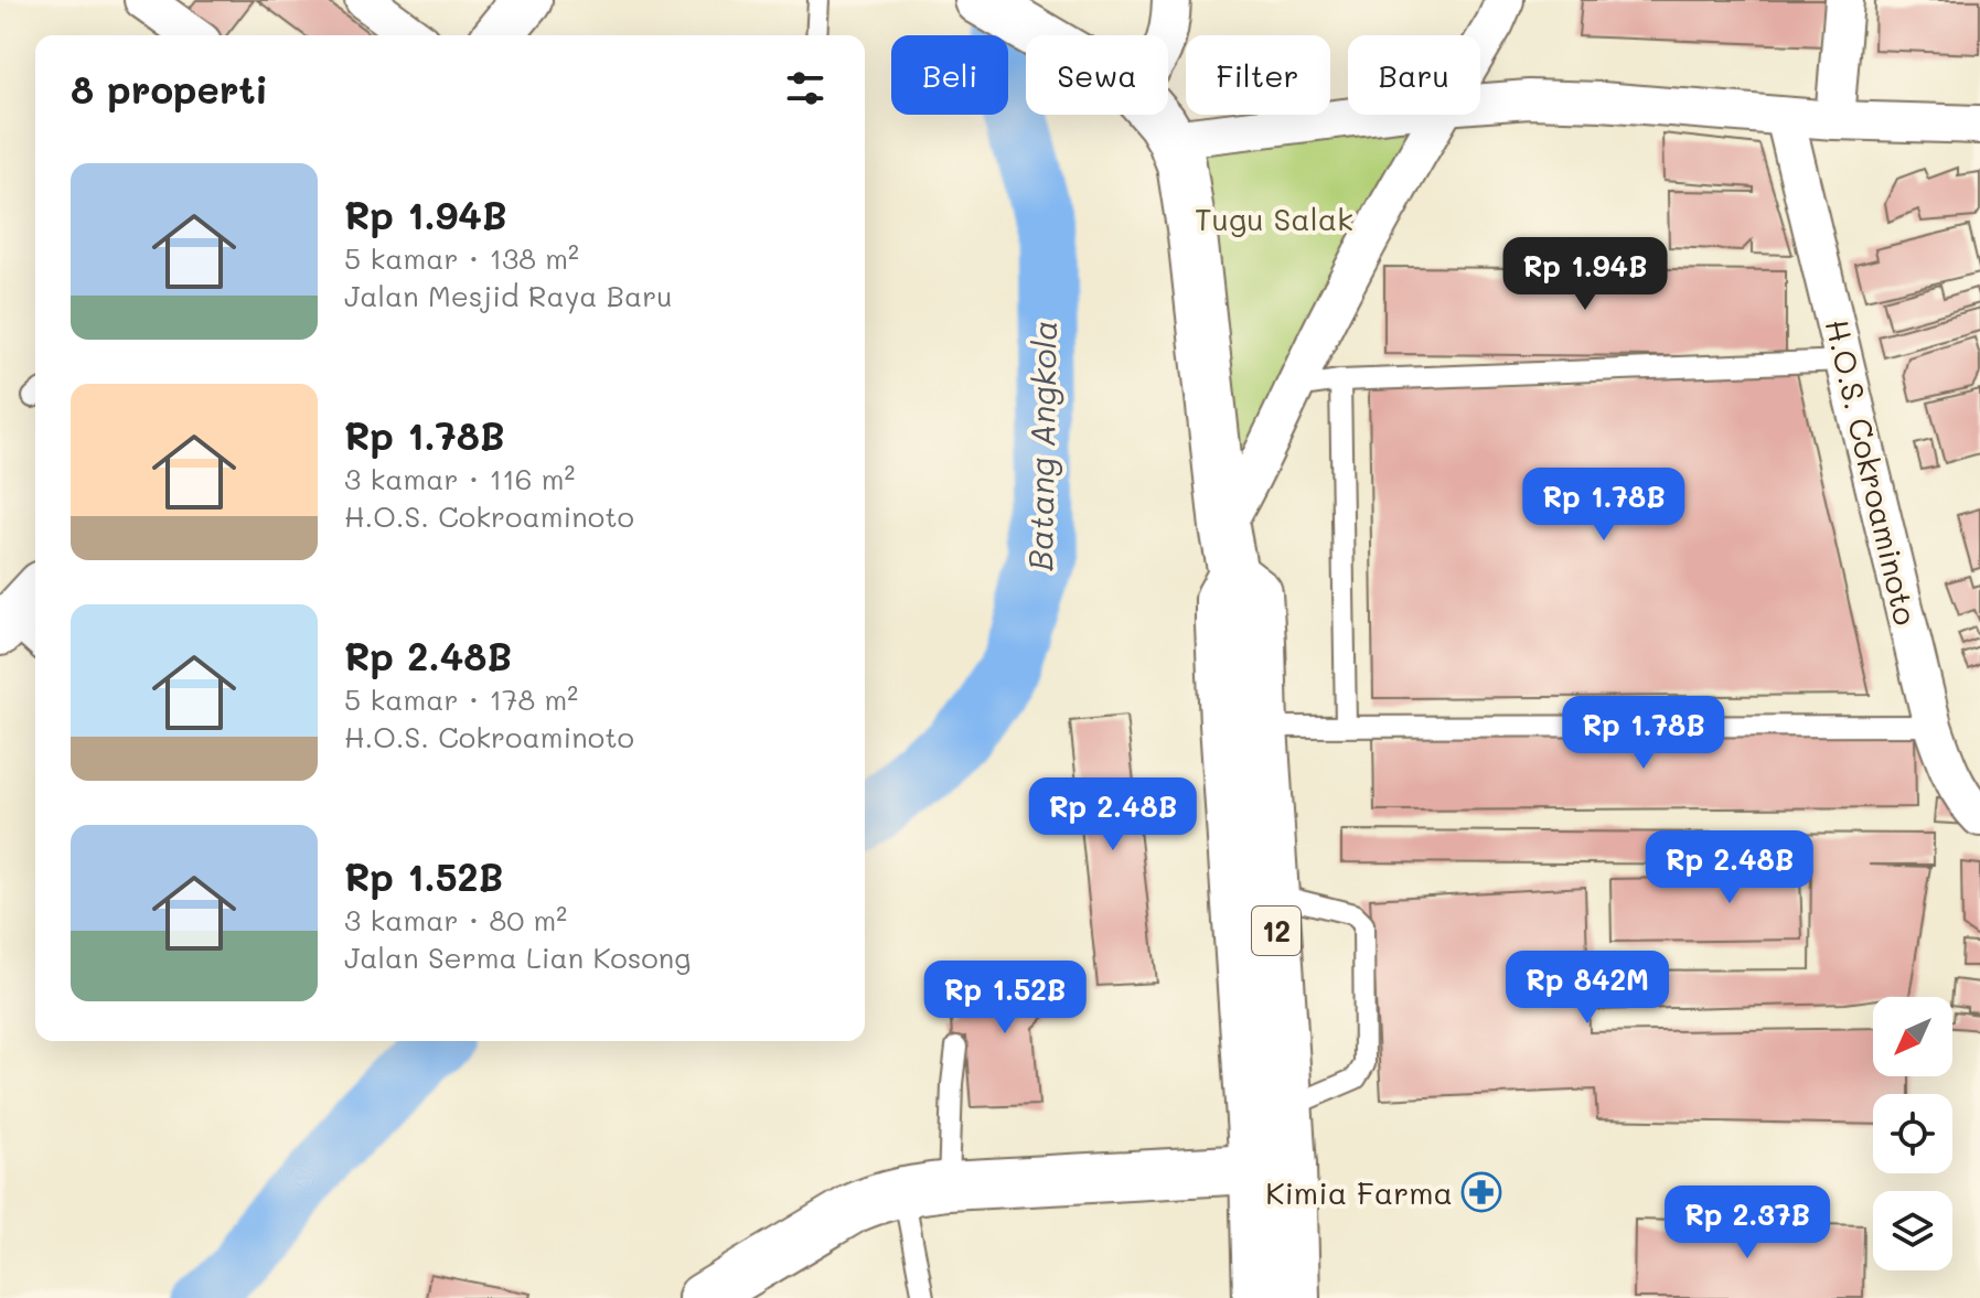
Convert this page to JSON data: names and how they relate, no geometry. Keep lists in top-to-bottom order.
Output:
{
  "streets": {
    "main road": ["12"],
    "street": ["H.O.S. Cokroaminoto"]
  },
  "water": ["Batang Angkola"],
  "parks": ["Tugu Salak"],
  "places": {
    "pharmacy": ["Kimia Farma"]
  },
  "north": "bottom left",
  "page": {
    "chip": [
      "Beli",
      "Sewa",
      "Filter",
      "Baru"
    ],
    "heading": "8 properti",
    "list": [
      {
        "name": "Rp 1.94B",
        "note": "5 kamar · 138 m² · Jalan Mesjid Raya Baru"
      },
      {
        "name": "Rp 1.78B",
        "note": "3 kamar · 116 m² · H.O.S. Cokroaminoto"
      },
      {
        "name": "Rp 2.48B",
        "note": "5 kamar · 178 m² · H.O.S. Cokroaminoto"
      },
      {
        "name": "Rp 1.52B",
        "note": "3 kamar · 80 m² · Jalan Serma Lian Kosong"
      }
    ],
    "price": [
      "Rp 1.94B",
      "Rp 1.78B",
      "Rp 1.78B",
      "Rp 2.48B",
      "Rp 2.48B",
      "Rp 842M",
      "Rp 1.52B",
      "Rp 2.37B"
    ]
  }
}
